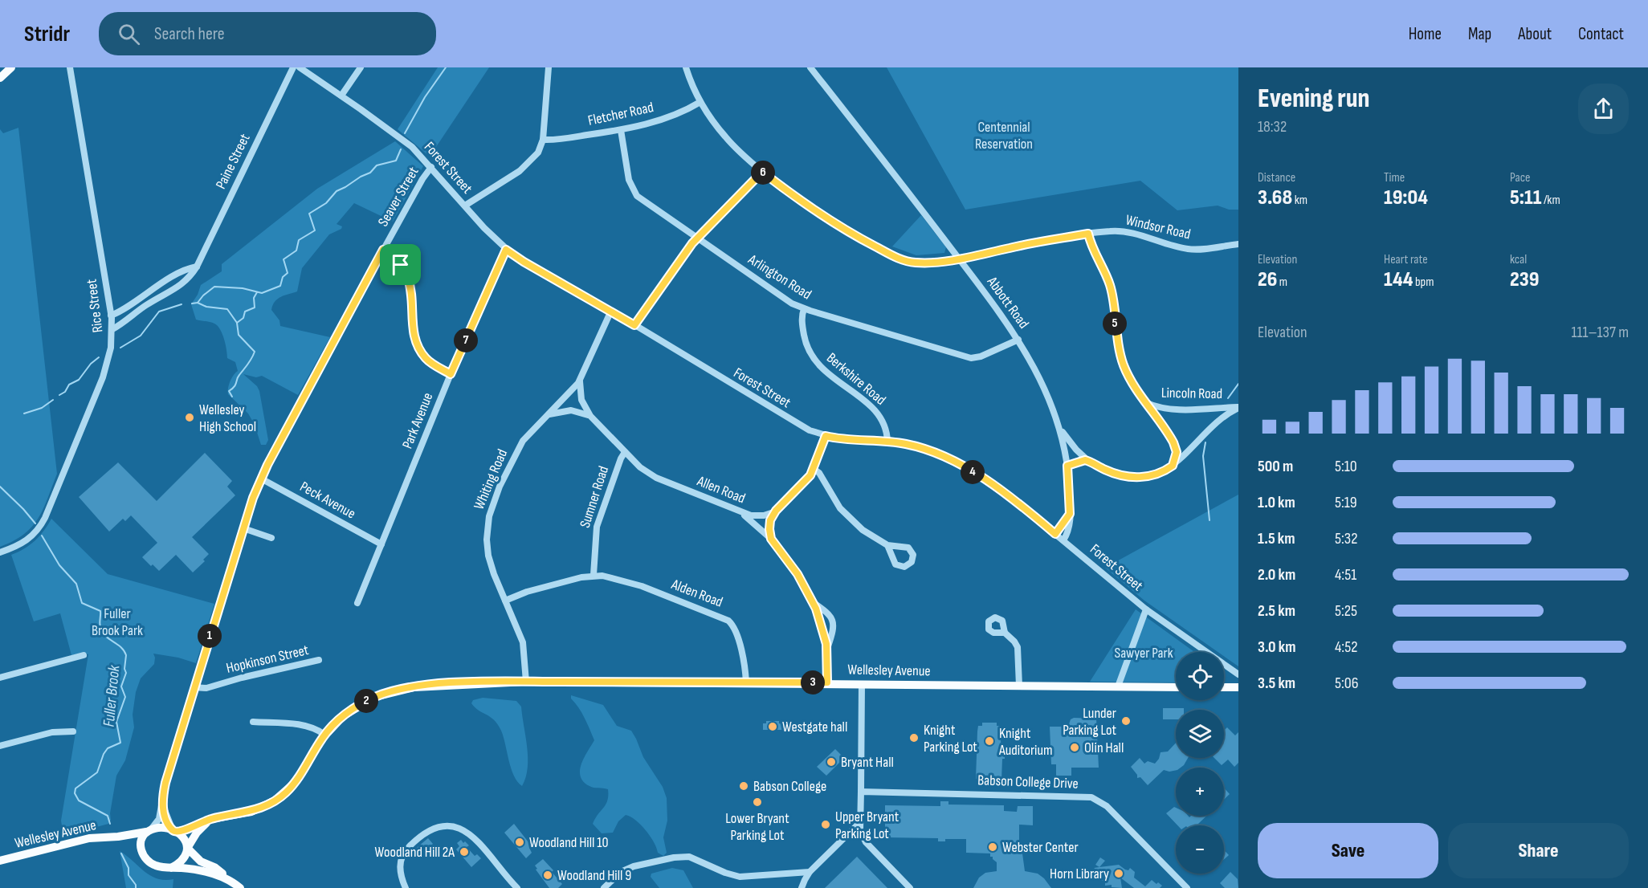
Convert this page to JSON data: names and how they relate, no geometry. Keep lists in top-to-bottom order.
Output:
{
  "streets": {
    "main road": ["Wellesley Avenue"],
    "street": [
      "Fletcher Road",
      "Paine Street",
      "Forest Street",
      "Seaver Street",
      "Windsor Road",
      "Arlington Road",
      "Abbott Road",
      "Rice Street",
      "Berkshire Road",
      "Lincoln Road",
      "Park Avenue",
      "Whiting Road",
      "Allen Road",
      "Sumner Road",
      "Peck Avenue",
      "Alden Road",
      "Hopkinson Street",
      "Babson College Drive"
    ]
  },
  "crossings": [
    ["Fletcher Road", "Windsor Road"],
    ["Fletcher Road", "Arlington Road"],
    ["Paine Street", "Rice Street"],
    ["Forest Street", "Seaver Street"],
    ["Forest Street", "Abbott Road"],
    ["Forest Street", "Berkshire Road"],
    ["Forest Street", "Park Avenue"],
    ["Forest Street", "Whiting Road"],
    ["Seaver Street", "Peck Avenue"],
    ["Seaver Street", "Hopkinson Street"],
    ["Seaver Street", "Wellesley Avenue"],
    ["Windsor Road", "Abbott Road"],
    ["Arlington Road", "Abbott Road"],
    ["Arlington Road", "Berkshire Road"],
    ["Abbott Road", "Lincoln Road"],
    ["Park Avenue", "Peck Avenue"],
    ["Whiting Road", "Allen Road"],
    ["Whiting Road", "Wellesley Avenue"],
    ["Allen Road", "Sumner Road"],
    ["Sumner Road", "Alden Road"],
    ["Alden Road", "Wellesley Avenue"]
  ],
  "water": ["Fuller Brook"],
  "parks": ["Centennial Reservation", "Fuller Brook Park", "Sawyer Park"],
  "places": [
    "Wellesley High School",
    "Lunder Parking Lot",
    "Westgate hall",
    "Knight Parking Lot",
    "Knight Auditorium",
    "Olin Hall",
    "Bryant Hall",
    "Babson College",
    "Lower Bryant Parking Lot",
    "Upper Bryant Parking Lot",
    "Woodland Hill 10",
    "Webster Center",
    "Woodland Hill 2A",
    "Horn Library",
    "Woodland Hill 9"
  ],
  "page": {
    "header": "Stridr",
    "search": "Search here",
    "nav": [
      "Home",
      "Map",
      "About",
      "Contact"
    ],
    "heading": ["Evening run", "18:32"],
    "stats": [
      ["Distance", "3.68 km"],
      ["Time", "19:04"],
      ["Pace", "5:11 /km"],
      ["Elevation", "26 m"],
      ["Heart rate", "144 bpm"],
      ["kcal", "239"]
    ],
    "pins": [
      "6",
      "5",
      "7",
      "4",
      "1",
      "3",
      "2"
    ],
    "chart": ["Elevation", "111–137 m"],
    "list": [
      {
        "name": "500 m",
        "note": "5:10"
      },
      {
        "name": "1.0 km",
        "note": "5:19"
      },
      {
        "name": "1.5 km",
        "note": "5:32"
      },
      {
        "name": "2.0 km",
        "note": "4:51"
      },
      {
        "name": "2.5 km",
        "note": "5:25"
      },
      {
        "name": "3.0 km",
        "note": "4:52"
      },
      {
        "name": "3.5 km",
        "note": "5:06"
      }
    ],
    "map_buttons": ["+", "−"],
    "buttons": ["Save", "Share"]
  }
}
